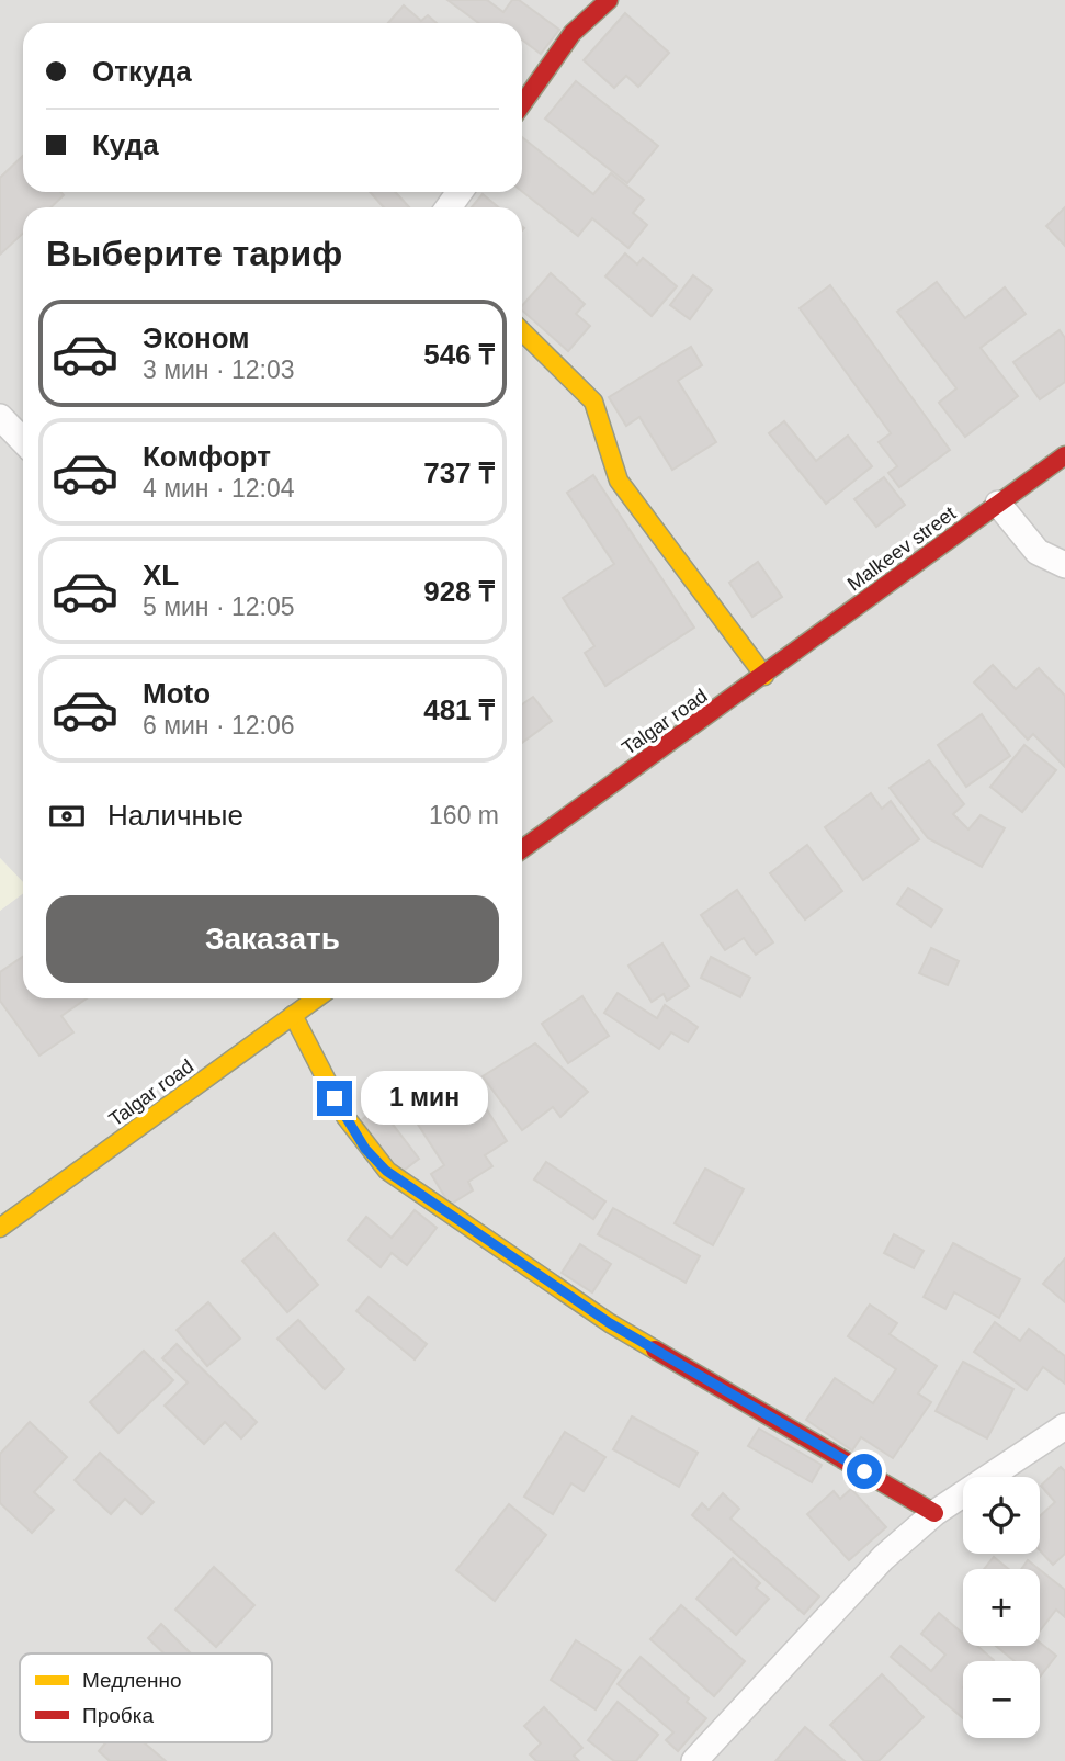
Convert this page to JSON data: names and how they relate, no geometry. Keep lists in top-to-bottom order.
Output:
{
  "streets": {
    "street": ["Malkeev street", "Talgar road"]
  },
  "crossings": [
    ["Malkeev street", "Talgar road"]
  ],
  "legend": ["Медленно", "Пробка"],
  "page": {
    "banner": ["Откуда", "Куда"],
    "heading": "Выберите тариф",
    "list": [
      {
        "name": "Эконом",
        "note": "3 мин · 12:03",
        "value": "546 ₸"
      },
      {
        "name": "Комфорт",
        "note": "4 мин · 12:04",
        "value": "737 ₸"
      },
      {
        "name": "XL",
        "note": "5 мин · 12:05",
        "value": "928 ₸"
      },
      {
        "name": "Moto",
        "note": "6 мин · 12:06",
        "value": "481 ₸"
      }
    ],
    "pay": ["Наличные", "160 m"],
    "buttons": "Заказать",
    "bubble": "1 мин",
    "map_buttons": ["+", "−"]
  }
}
